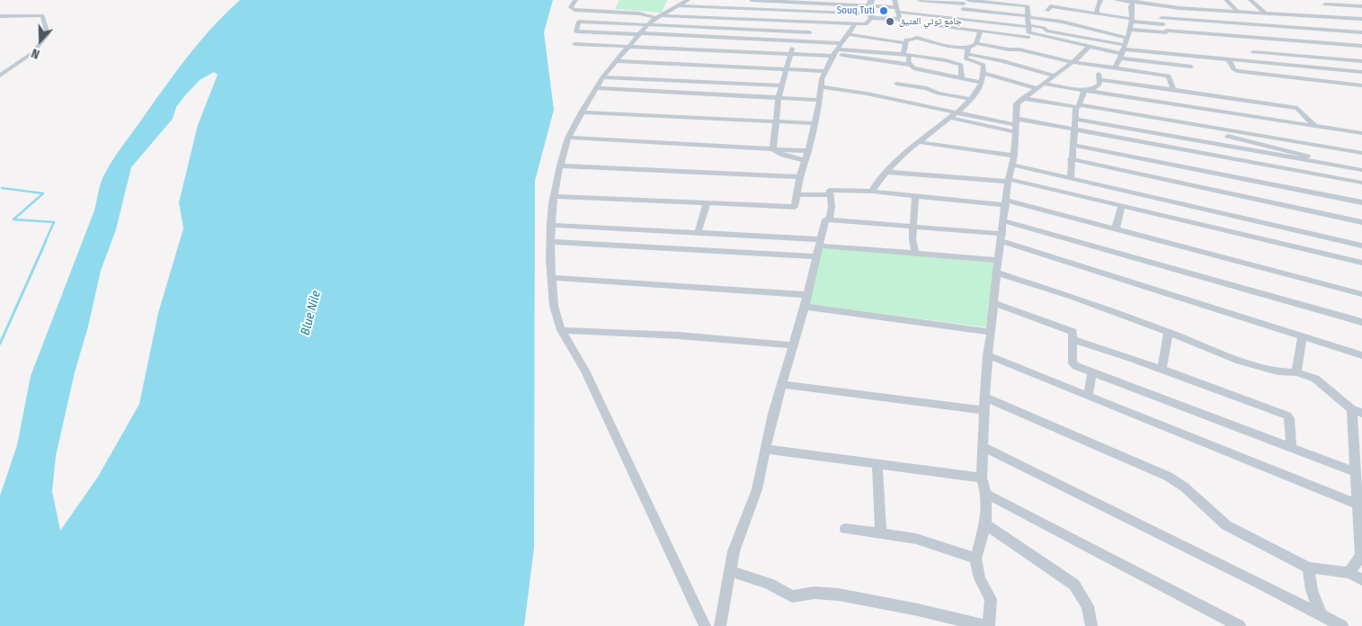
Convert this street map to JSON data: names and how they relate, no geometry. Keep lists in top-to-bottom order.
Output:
{
  "water": ["Blue Nile"],
  "places": ["Souq Tuti", "جامع توتي العتيق"],
  "north": "bottom"
}
